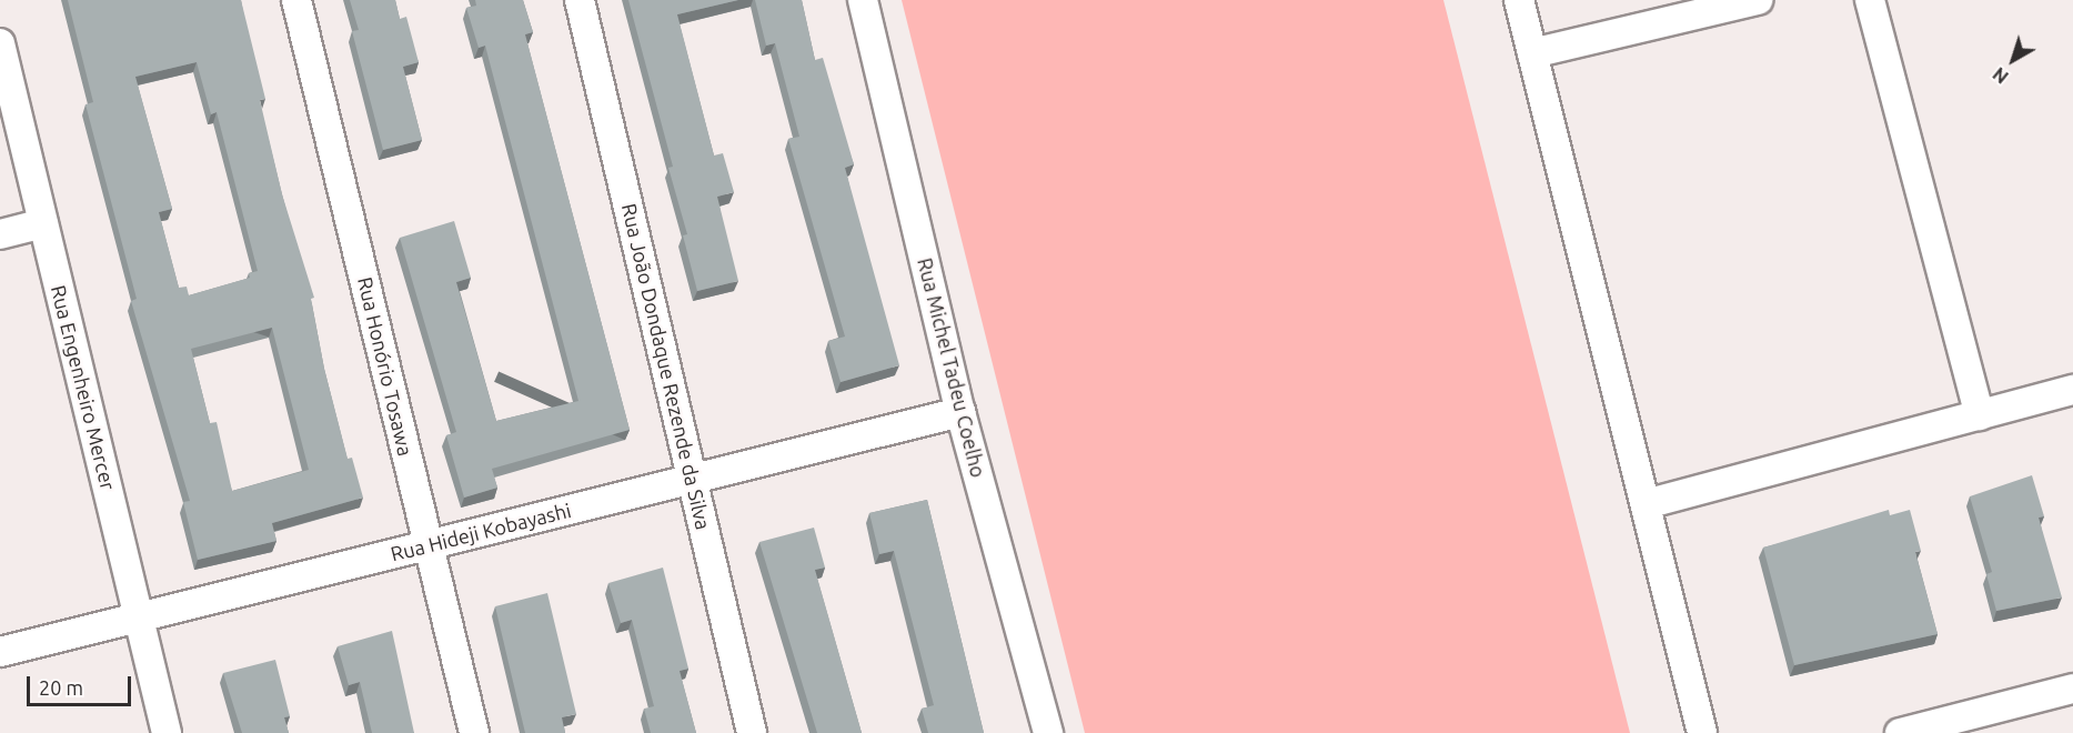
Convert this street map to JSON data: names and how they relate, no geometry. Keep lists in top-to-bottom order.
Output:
{
  "streets": {
    "street": [
      "Rua Honório Tosawa",
      "Rua João Dondaque Rezende da Silva",
      "Rua Michel Tadeu Coelho",
      "Rua Engenheiro Mercer",
      "Rua Hideji Kobayashi"
    ]
  },
  "crossings": [
    ["Rua Honório Tosawa", "Rua Hideji Kobayashi"],
    ["Rua João Dondaque Rezende da Silva", "Rua Hideji Kobayashi"],
    ["Rua Michel Tadeu Coelho", "Rua Hideji Kobayashi"],
    ["Rua Engenheiro Mercer", "Rua Hideji Kobayashi"]
  ],
  "scale_bar": "20 m",
  "north": "bottom left"
}
